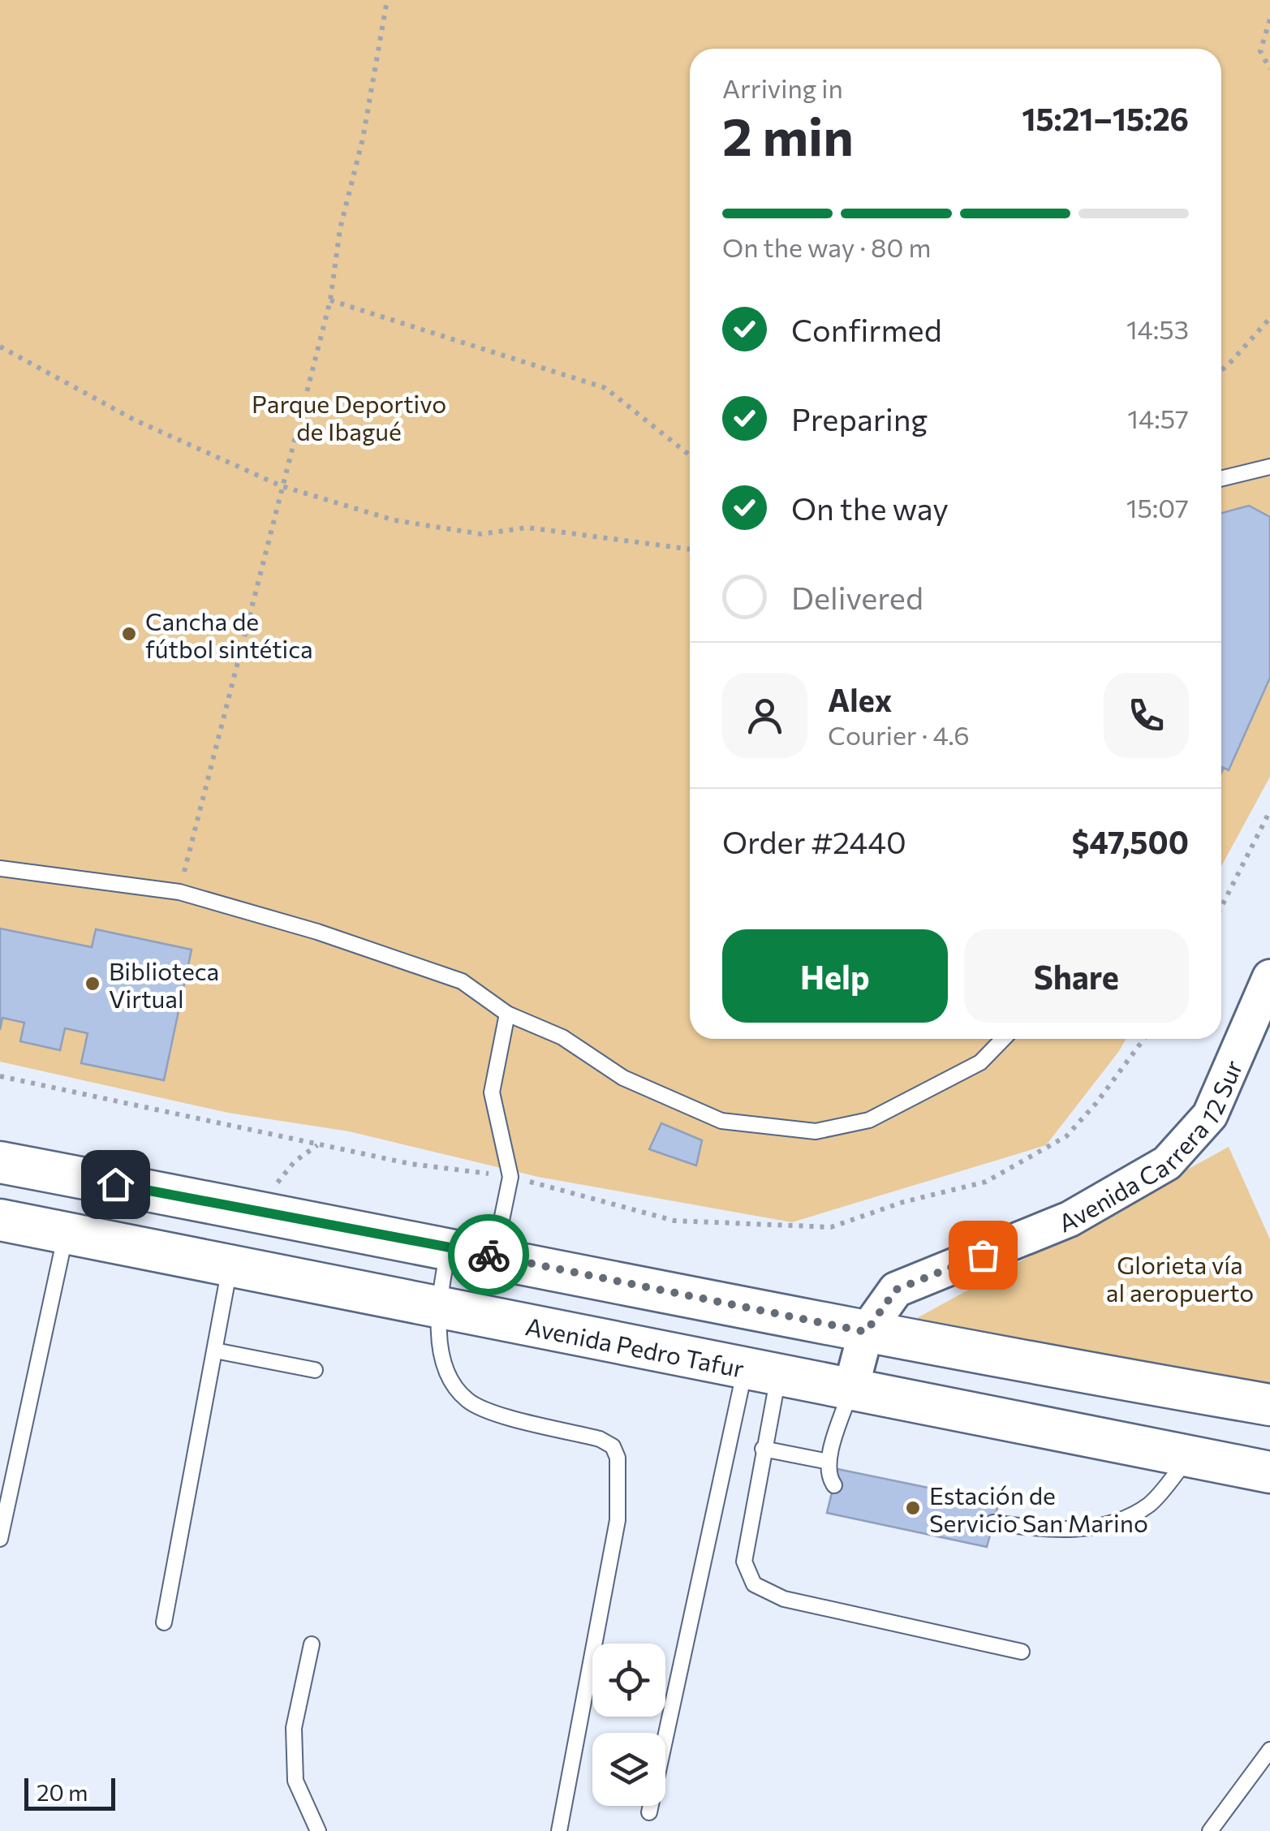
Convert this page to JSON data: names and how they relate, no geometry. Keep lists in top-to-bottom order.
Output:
{
  "streets": {
    "main road": ["Avenida Pedro Tafur"],
    "street": ["Avenida Carrera 12 Sur"]
  },
  "crossings": [
    ["Avenida Carrera 12 Sur", "Avenida Pedro Tafur"]
  ],
  "parks": ["Parque Deportivo de Ibagué", "Glorieta vía al aeropuerto"],
  "places": ["Cancha de fútbol sintética", "Biblioteca Virtual", "Estación de Servicio San Marino"],
  "scale_bar": "20 m",
  "page": {
    "heading": ["2 min", "Arriving in", "15:21–15:26"],
    "panel": [
      "Alex",
      "Courier · 4.6",
      "Order #2440",
      "$47,500"
    ],
    "bar": "On the way · 80 m",
    "list": [
      ["Confirmed", "14:53"],
      ["Preparing", "14:57"],
      ["On the way", "15:07"],
      "Delivered"
    ],
    "buttons": ["Help", "Share"],
    "scale": "20 m"
  }
}
